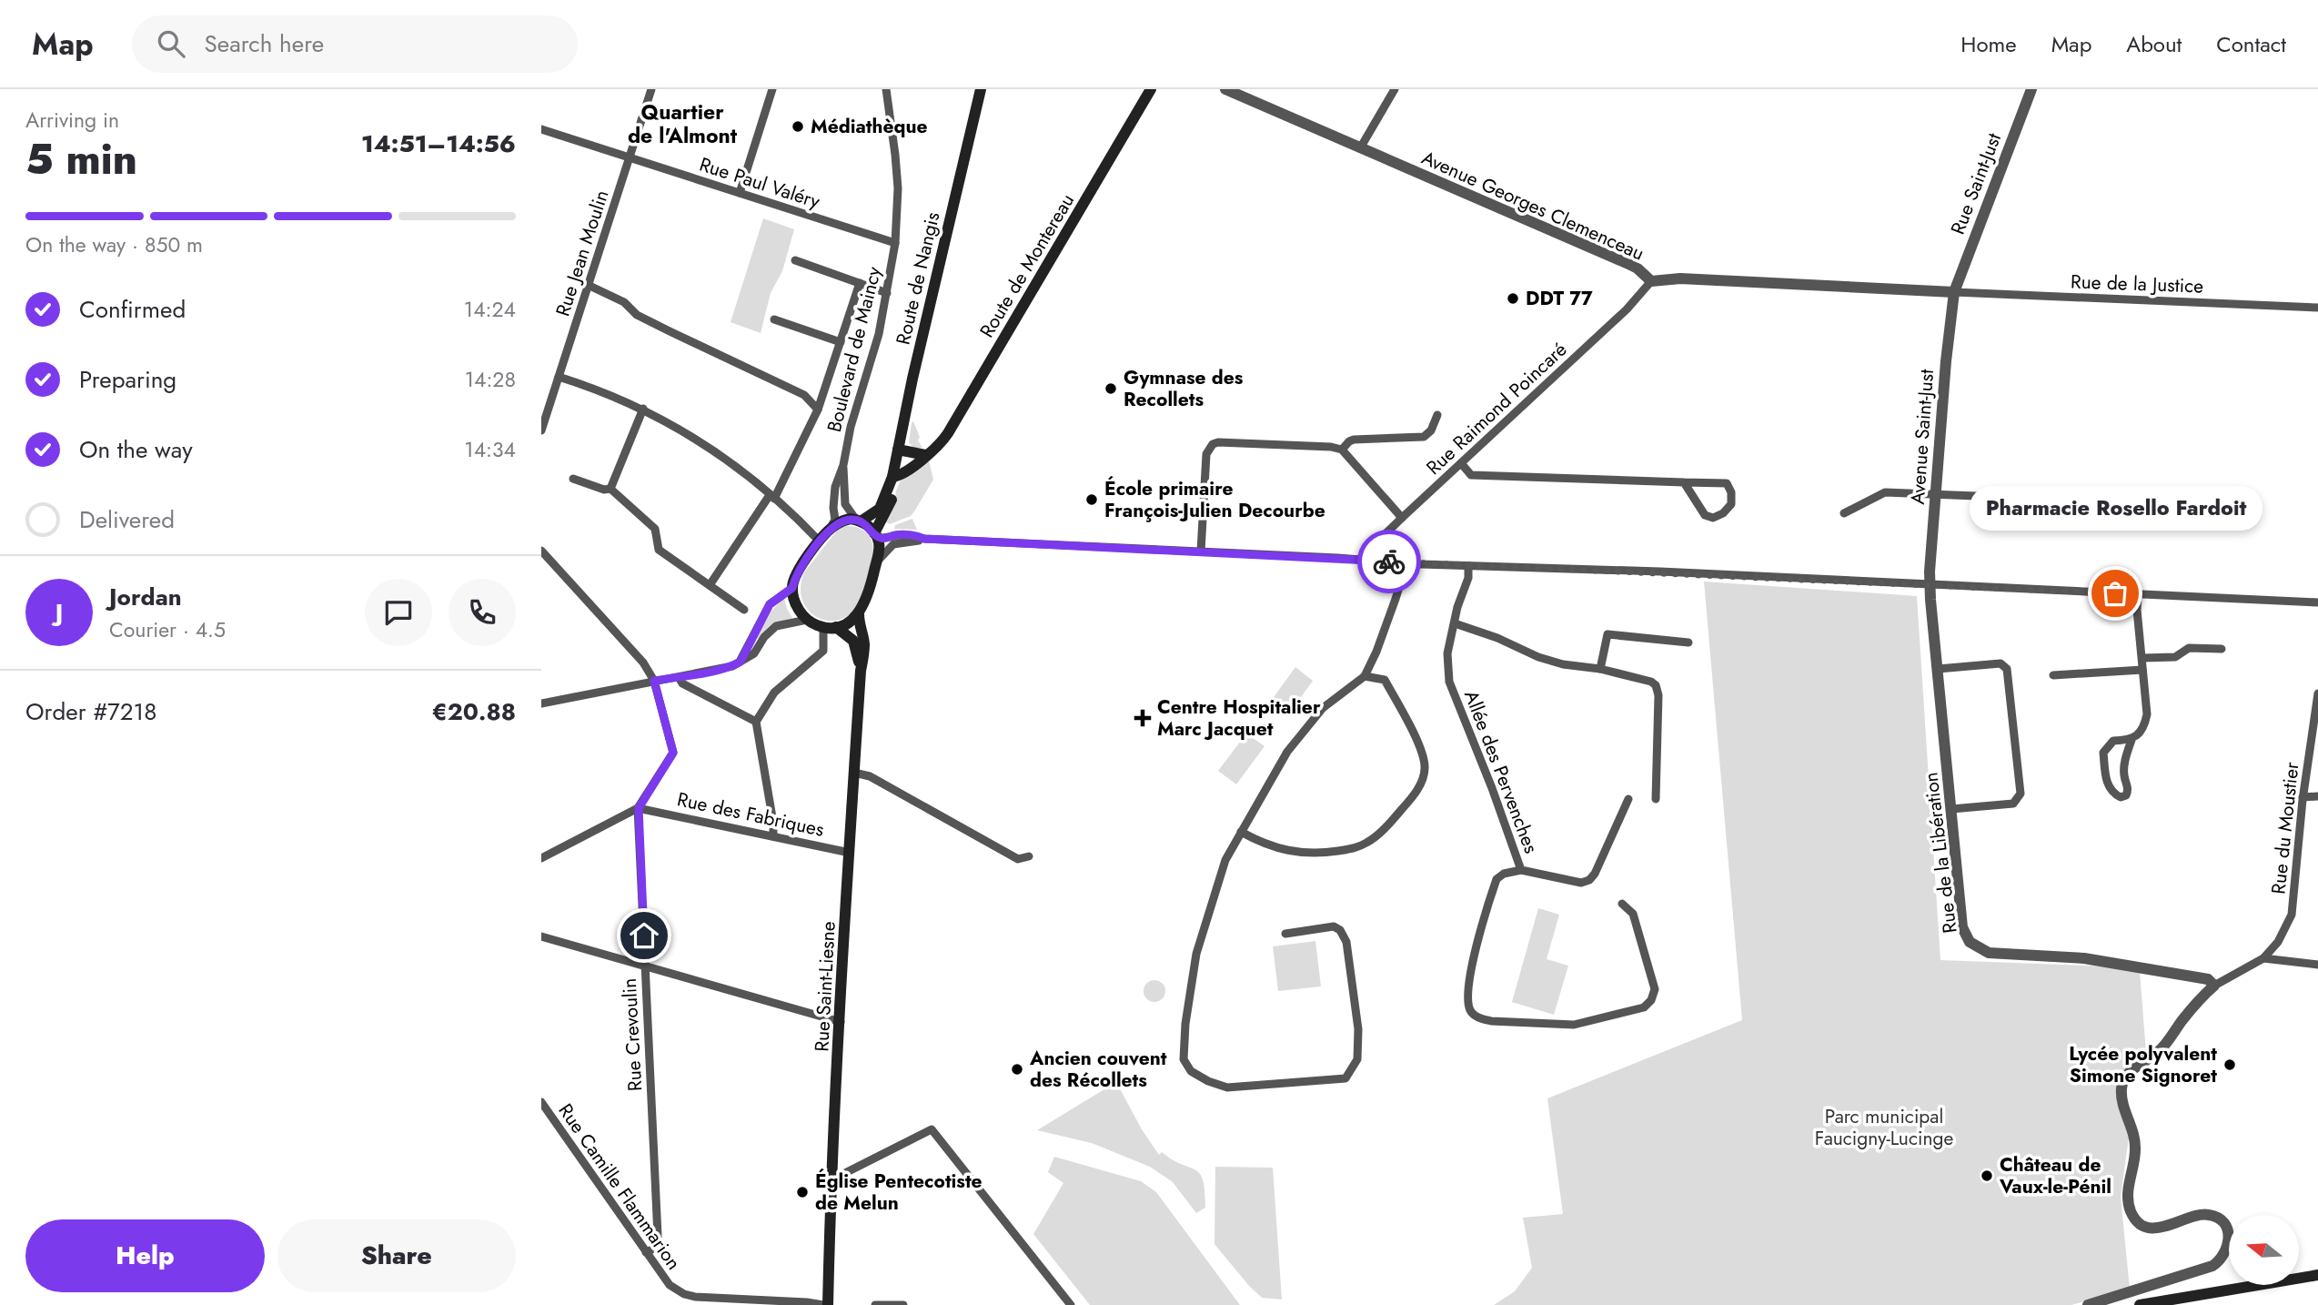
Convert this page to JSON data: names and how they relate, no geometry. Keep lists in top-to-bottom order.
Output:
{
  "streets": {
    "main road": ["Route de Montereau", "Route de Nangis", "Rue Saint-Liesne"],
    "street": [
      "Rue Paul Valéry",
      "Rue Saint-Just",
      "Avenue Georges Clemenceau",
      "Rue Jean Moulin",
      "Rue de la Justice",
      "Boulevard de Maincy",
      "Rue Raimond Poincaré",
      "Avenue Saint-Just",
      "Allée des Pervenches",
      "Rue des Fabriques",
      "Rue du Moustier",
      "Rue de la Libération",
      "Rue Crevoulin",
      "Rue Camille Flammarion"
    ]
  },
  "crossings": [
    ["Rue Paul Valéry", "Rue Jean Moulin"],
    ["Rue Paul Valéry", "Boulevard de Maincy"],
    ["Rue Saint-Just", "Avenue Georges Clemenceau"],
    ["Rue Saint-Just", "Rue de la Justice"],
    ["Rue Saint-Just", "Avenue Saint-Just"],
    ["Avenue Georges Clemenceau", "Rue de la Justice"],
    ["Avenue Georges Clemenceau", "Rue Raimond Poincaré"],
    ["Avenue Georges Clemenceau", "Avenue Saint-Just"],
    ["Route de Montereau", "Route de Nangis"],
    ["Route de Nangis", "Boulevard de Maincy"],
    ["Route de Nangis", "Rue Saint-Liesne"],
    ["Rue de la Justice", "Avenue Saint-Just"],
    ["Boulevard de Maincy", "Rue Saint-Liesne"],
    ["Avenue Saint-Just", "Rue de la Libération"],
    ["Rue des Fabriques", "Rue Saint-Liesne"],
    ["Rue des Fabriques", "Rue Crevoulin"],
    ["Rue Saint-Liesne", "Rue Camille Flammarion"],
    ["Rue Crevoulin", "Rue Camille Flammarion"]
  ],
  "districts": ["Quartier de l'Almont"],
  "parks": ["Parc municipal Faucigny-Lucinge"],
  "places": {
    "other": [
      "Médiathèque",
      "DDT 77",
      "Gymnase des Recollets",
      "École primaire François-Julien Decourbe",
      "Pharmacie Rosello Fardoit",
      "Lycée polyvalent Simone Signoret",
      "Ancien couvent des Récollets",
      "Château de Vaux-le-Pénil",
      "Église Pentecotiste de Melun"
    ],
    "health": ["Centre Hospitalier Marc Jacquet"]
  },
  "north": "left",
  "page": {
    "header": "Map",
    "search": "Search here",
    "nav": [
      "Home",
      "Map",
      "About",
      "Contact"
    ],
    "heading": ["5 min", "Arriving in", "14:51–14:56"],
    "panel": [
      "Jordan",
      "Courier · 4.5",
      "Order #7218",
      "€20.88"
    ],
    "bar": "On the way · 850 m",
    "list": [
      ["Confirmed", "14:24"],
      ["Preparing", "14:28"],
      ["On the way", "14:34"],
      "Delivered"
    ],
    "bubble": "Pharmacie Rosello Fardoit",
    "round": "J",
    "buttons": ["Help", "Share"]
  }
}
